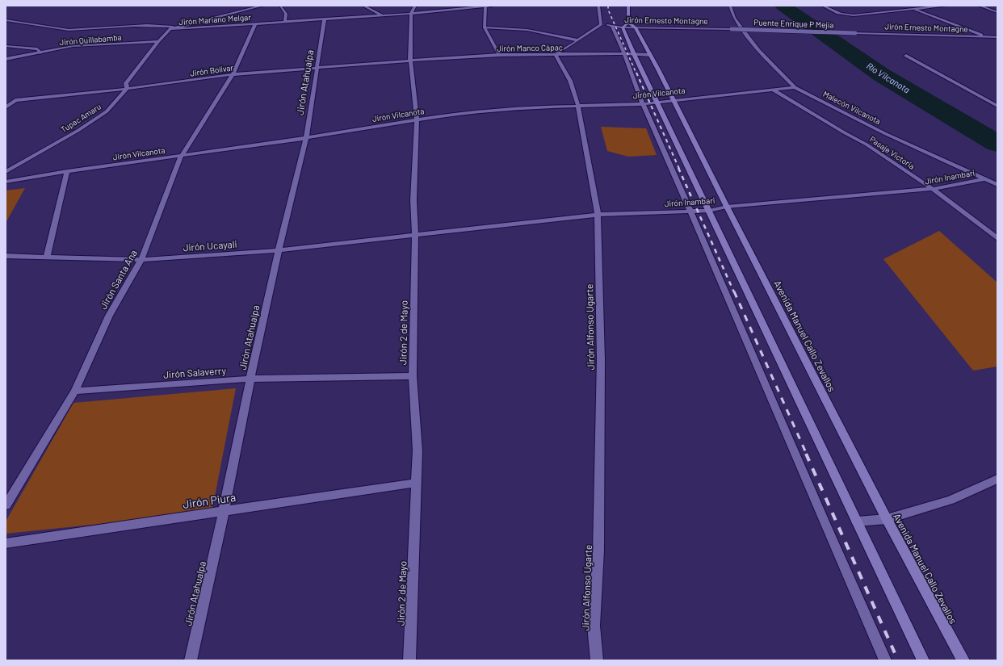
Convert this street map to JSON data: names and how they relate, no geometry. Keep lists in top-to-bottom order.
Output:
{
  "streets": {
    "street": [
      "Jirón Mariano Melgar",
      "Jirón Ernesto Montagne",
      "Puente Enrique P Mejia",
      "Jirón Quillabamba",
      "Jirón Manco Cápac",
      "Jirón Bolívar",
      "Jirón Atahualpa",
      "Jirón Vilcanota",
      "Malecón Vilcanota",
      "Tupac Amaru",
      "Pasaje Victoria",
      "Jirón Inambari",
      "Jirón Ucayali",
      "Jirón Santa Ana",
      "Jirón Alfonso Ugarte",
      "Jirón 2 de Mayo",
      "Avenida Manuel Callo Zevallos",
      "Jirón Salaverry",
      "Jirón Piura"
    ]
  },
  "crossings": [
    ["Jirón Mariano Melgar", "Jirón Atahualpa"],
    ["Jirón Mariano Melgar", "Tupac Amaru"],
    ["Jirón Mariano Melgar", "Jirón Santa Ana"],
    ["Jirón Mariano Melgar", "Jirón 2 de Mayo"],
    ["Jirón Ernesto Montagne", "Puente Enrique P Mejia"],
    ["Jirón Ernesto Montagne", "Avenida Manuel Callo Zevallos"],
    ["Jirón Quillabamba", "Tupac Amaru"],
    ["Jirón Manco Cápac", "Jirón Bolívar"],
    ["Jirón Manco Cápac", "Jirón Alfonso Ugarte"],
    ["Jirón Manco Cápac", "Jirón 2 de Mayo"],
    ["Jirón Manco Cápac", "Avenida Manuel Callo Zevallos"],
    ["Jirón Bolívar", "Jirón Atahualpa"],
    ["Jirón Bolívar", "Tupac Amaru"],
    ["Jirón Bolívar", "Jirón Santa Ana"],
    ["Jirón Bolívar", "Jirón 2 de Mayo"],
    ["Jirón Atahualpa", "Jirón Vilcanota"],
    ["Jirón Atahualpa", "Jirón Ucayali"],
    ["Jirón Atahualpa", "Jirón Salaverry"],
    ["Jirón Atahualpa", "Jirón Piura"],
    ["Jirón Vilcanota", "Malecón Vilcanota"],
    ["Jirón Vilcanota", "Pasaje Victoria"],
    ["Jirón Vilcanota", "Jirón Santa Ana"],
    ["Jirón Vilcanota", "Jirón Alfonso Ugarte"],
    ["Jirón Vilcanota", "Jirón 2 de Mayo"],
    ["Jirón Vilcanota", "Avenida Manuel Callo Zevallos"],
    ["Malecón Vilcanota", "Jirón Inambari"],
    ["Pasaje Victoria", "Jirón Inambari"],
    ["Jirón Inambari", "Jirón Ucayali"],
    ["Jirón Inambari", "Jirón Alfonso Ugarte"],
    ["Jirón Inambari", "Jirón 2 de Mayo"],
    ["Jirón Inambari", "Avenida Manuel Callo Zevallos"],
    ["Jirón Ucayali", "Jirón Santa Ana"],
    ["Jirón Ucayali", "Jirón 2 de Mayo"],
    ["Jirón Santa Ana", "Jirón Salaverry"],
    ["Jirón 2 de Mayo", "Jirón Salaverry"],
    ["Jirón 2 de Mayo", "Jirón Piura"]
  ],
  "water": ["Río Vilcanota"]
}
